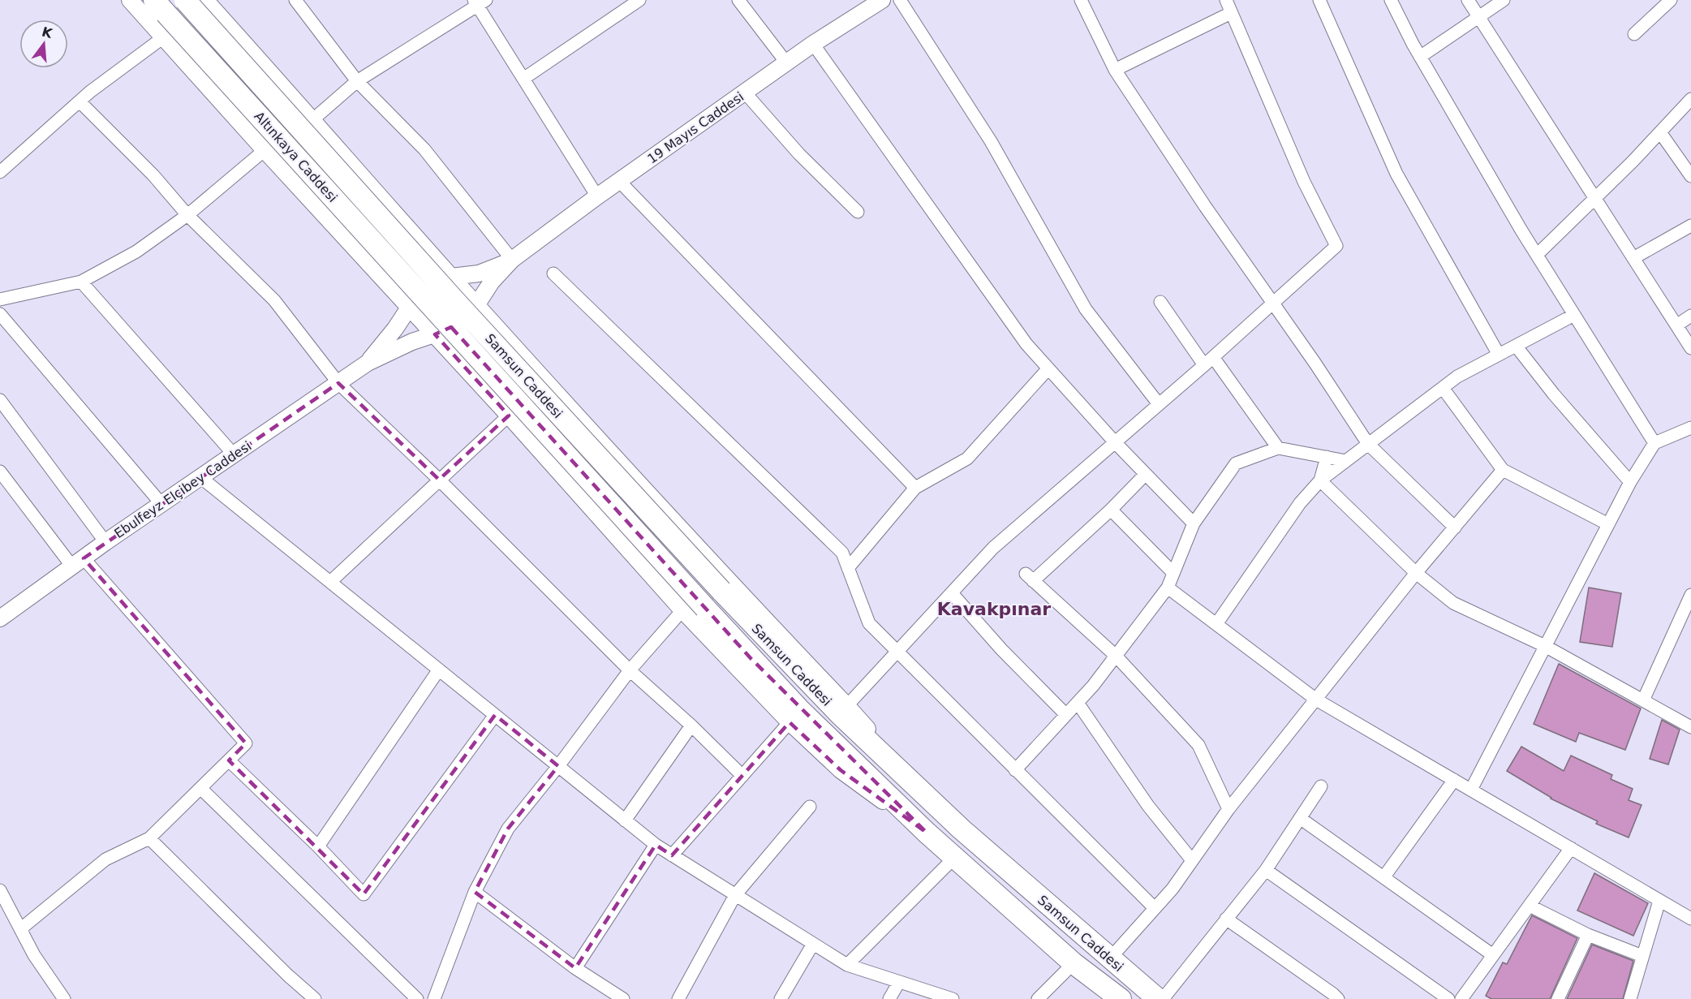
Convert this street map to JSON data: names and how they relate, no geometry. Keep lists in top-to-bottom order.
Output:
{
  "streets": {
    "highway": ["Altınkaya Caddesi", "Samsun Caddesi"],
    "street": ["19 Mayıs Caddesi", "Ebulfeyz Elçibey Caddesi"]
  },
  "crossings": [
    ["19 Mayıs Caddesi", "Ebulfeyz Elçibey Caddesi"],
    ["Altınkaya Caddesi", "Samsun Caddesi"]
  ],
  "districts": ["Kavakpınar"],
  "north": "top"
}
